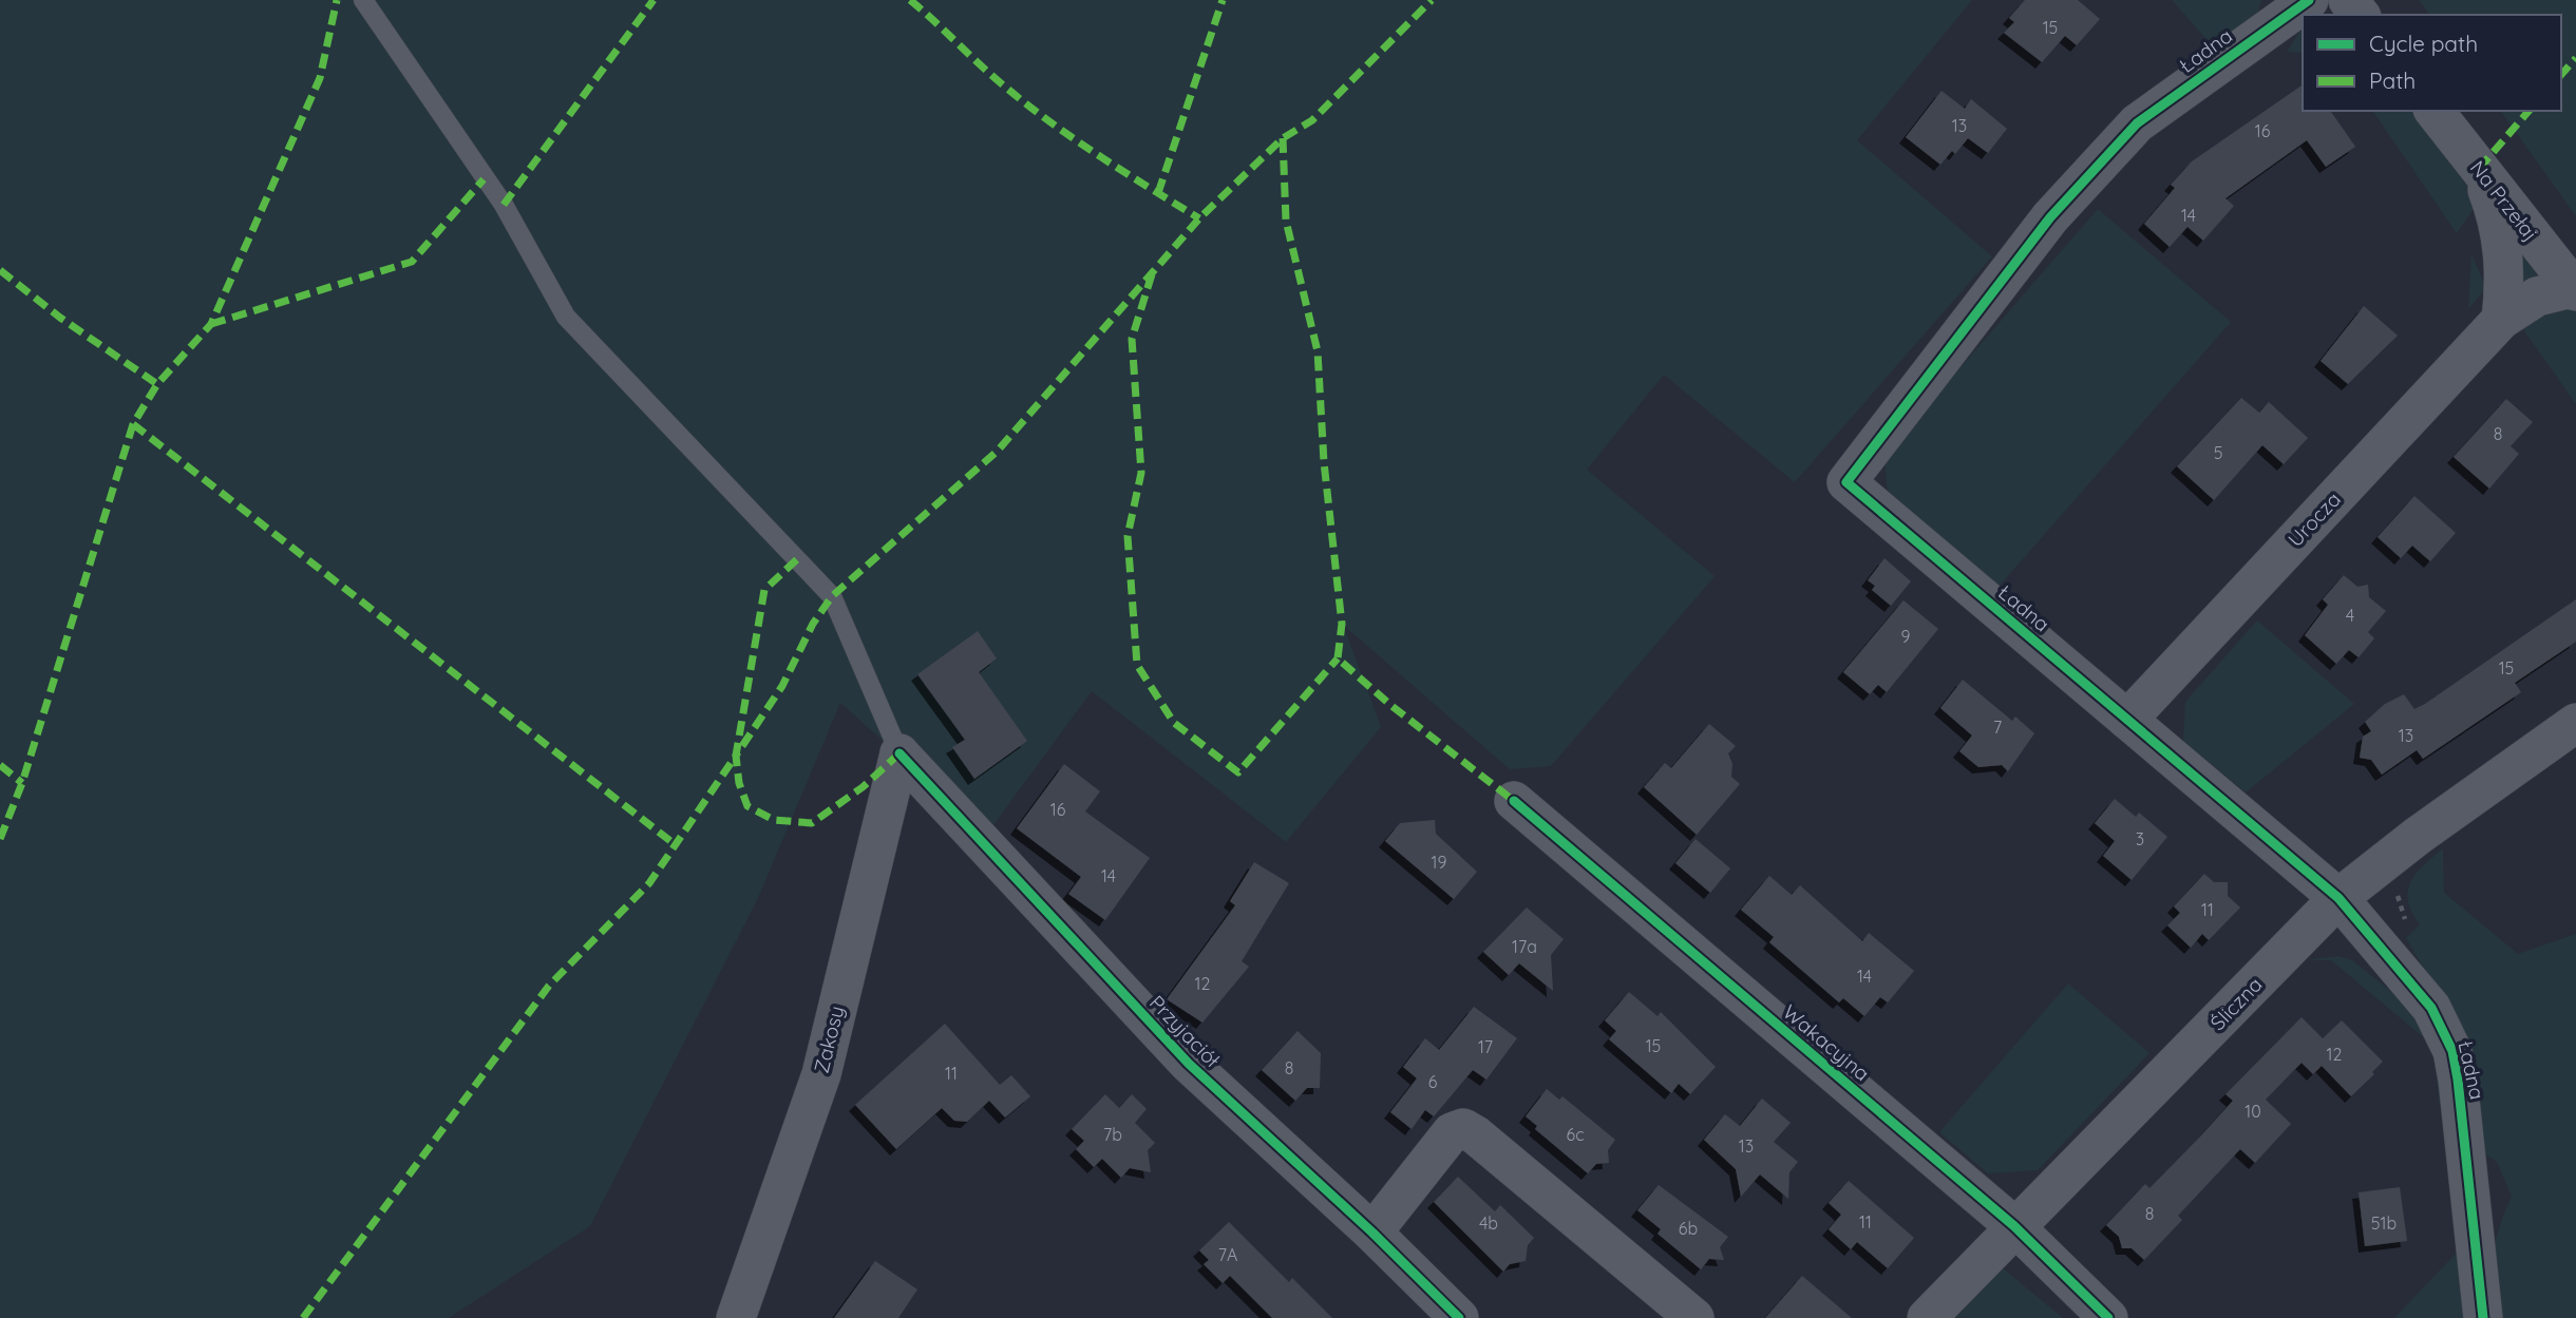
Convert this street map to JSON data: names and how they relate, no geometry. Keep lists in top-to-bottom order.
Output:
{
  "streets": {
    "street": [
      "Ładna",
      "Na Przełaj",
      "Urocza",
      "Śliczna",
      "Przyjaciół",
      "Zakosy",
      "Wakacyjna"
    ]
  },
  "crossings": [
    ["Ładna", "Urocza"],
    ["Ładna", "Śliczna"],
    ["Na Przełaj", "Urocza"],
    ["Śliczna", "Wakacyjna"],
    ["Przyjaciół", "Zakosy"]
  ],
  "house_numbers": [
    "15",
    "13",
    "16",
    "14",
    "8",
    "5",
    "4",
    "9",
    "15",
    "7",
    "13",
    "16",
    "3",
    "19",
    "14",
    "11",
    "17a",
    "14",
    "12",
    "15",
    "17",
    "12",
    "8",
    "11",
    "6",
    "10",
    "7b",
    "6c",
    "13",
    "8",
    "11",
    "4b",
    "51b",
    "6b",
    "7A"
  ],
  "legend": ["Cycle path", "Path"]
}
